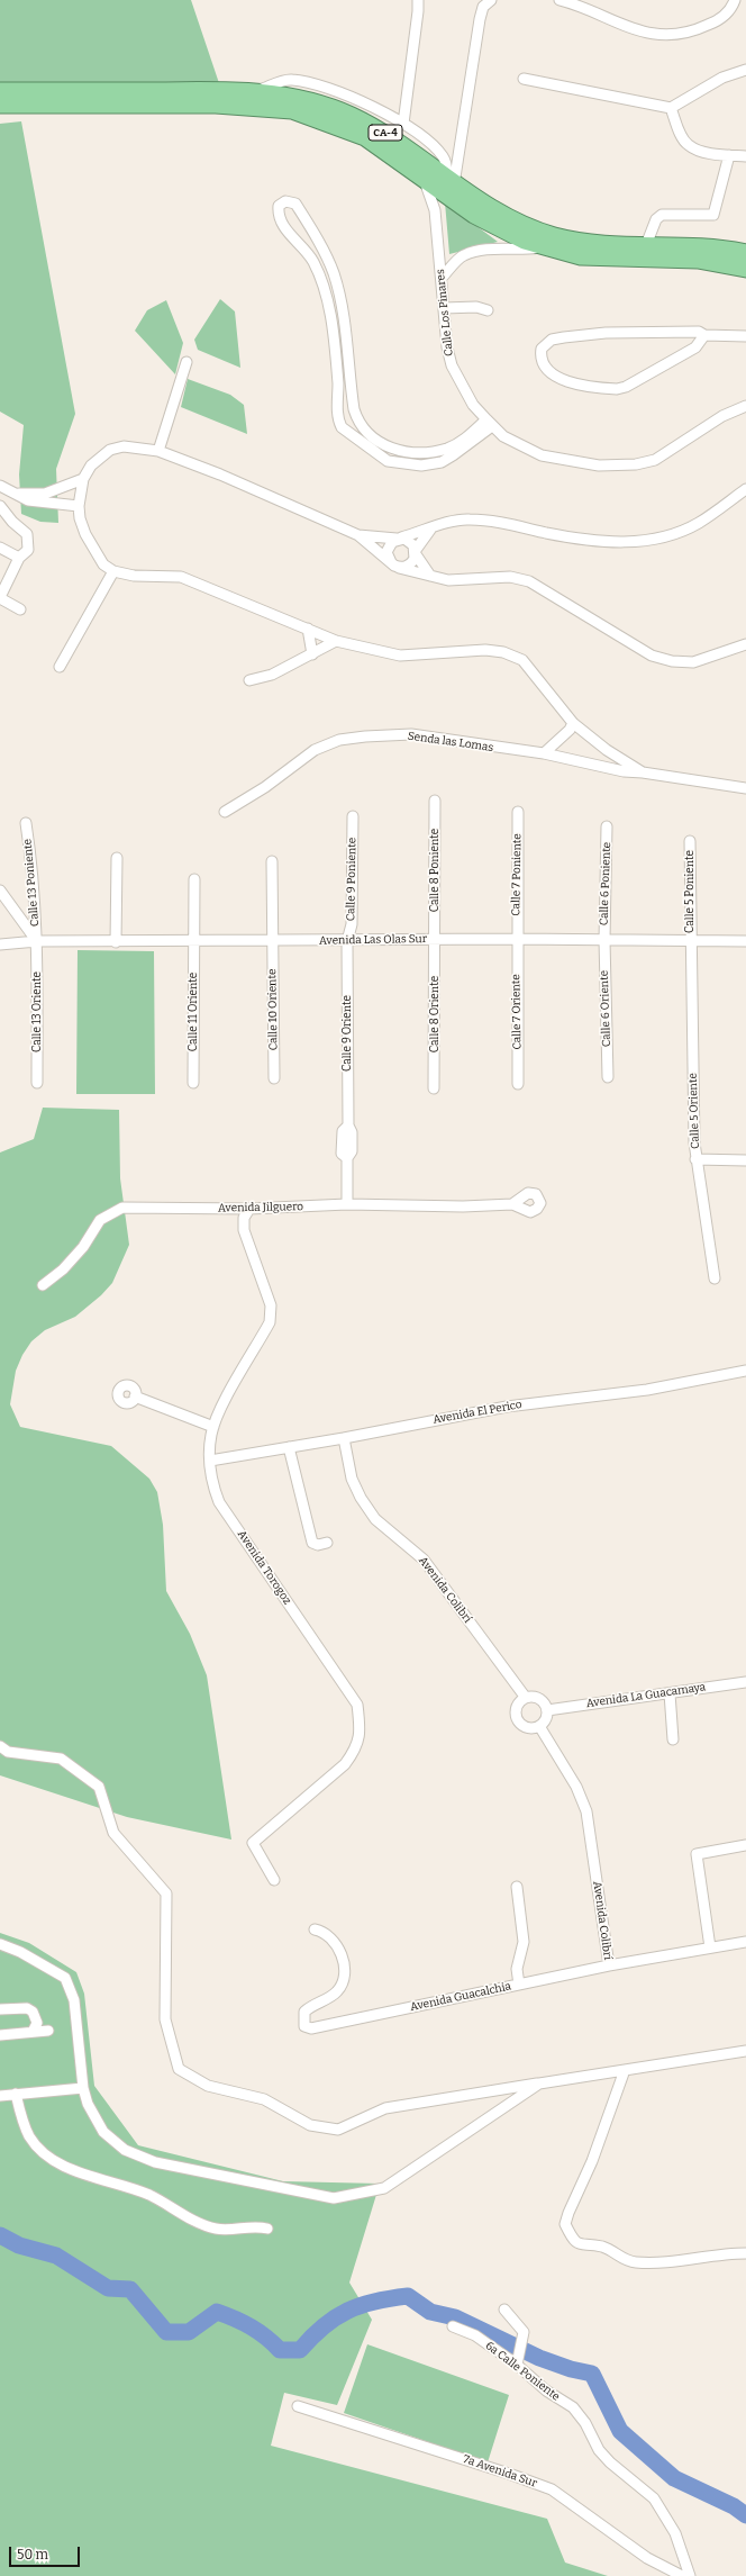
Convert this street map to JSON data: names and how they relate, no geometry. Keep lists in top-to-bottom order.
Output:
{
  "streets": {
    "highway": ["CA-4"],
    "street": [
      "Calle Los Pinares",
      "Senda las Lomas",
      "Calle 8 Poniente",
      "Calle 7 Poniente",
      "Calle 9 Poniente",
      "Calle 13 Poniente",
      "Calle 6 Poniente",
      "Calle 5 Poniente",
      "Avenida Las Olas Sur",
      "Calle 6 Oriente",
      "Calle 10 Oriente",
      "Calle 13 Oriente",
      "Calle 11 Oriente",
      "Calle 7 Oriente",
      "Calle 8 Oriente",
      "Calle 9 Oriente",
      "Calle 5 Oriente",
      "Avenida Jilguero",
      "Avenida El Perico",
      "Avenida Torogoz",
      "Avenida Colibrí",
      "Avenida La Guacamaya",
      "Avenida Guacalchia",
      "6a Calle Poniente",
      "7a Avenida Sur"
    ]
  },
  "crossings": [
    ["CA-4", "Calle Los Pinares"],
    ["Calle 8 Poniente", "Avenida Las Olas Sur"],
    ["Calle 8 Poniente", "Calle 8 Oriente"],
    ["Calle 7 Poniente", "Avenida Las Olas Sur"],
    ["Calle 7 Poniente", "Calle 7 Oriente"],
    ["Calle 9 Poniente", "Avenida Las Olas Sur"],
    ["Calle 9 Poniente", "Calle 9 Oriente"],
    ["Calle 13 Poniente", "Avenida Las Olas Sur"],
    ["Calle 13 Poniente", "Calle 13 Oriente"],
    ["Calle 6 Poniente", "Avenida Las Olas Sur"],
    ["Calle 6 Poniente", "Calle 6 Oriente"],
    ["Calle 5 Poniente", "Avenida Las Olas Sur"],
    ["Calle 5 Poniente", "Calle 5 Oriente"],
    ["Avenida Las Olas Sur", "Calle 6 Oriente"],
    ["Avenida Las Olas Sur", "Calle 10 Oriente"],
    ["Avenida Las Olas Sur", "Calle 13 Oriente"],
    ["Avenida Las Olas Sur", "Calle 11 Oriente"],
    ["Avenida Las Olas Sur", "Calle 7 Oriente"],
    ["Avenida Las Olas Sur", "Calle 8 Oriente"],
    ["Avenida Las Olas Sur", "Calle 9 Oriente"],
    ["Avenida Las Olas Sur", "Calle 5 Oriente"],
    ["Calle 9 Oriente", "Avenida Jilguero"],
    ["Avenida Jilguero", "Avenida Torogoz"],
    ["Avenida El Perico", "Avenida Torogoz"],
    ["Avenida El Perico", "Avenida Colibrí"],
    ["Avenida Colibrí", "Avenida La Guacamaya"],
    ["Avenida Colibrí", "Avenida Guacalchia"]
  ],
  "scale_bar": "50 m"
}
